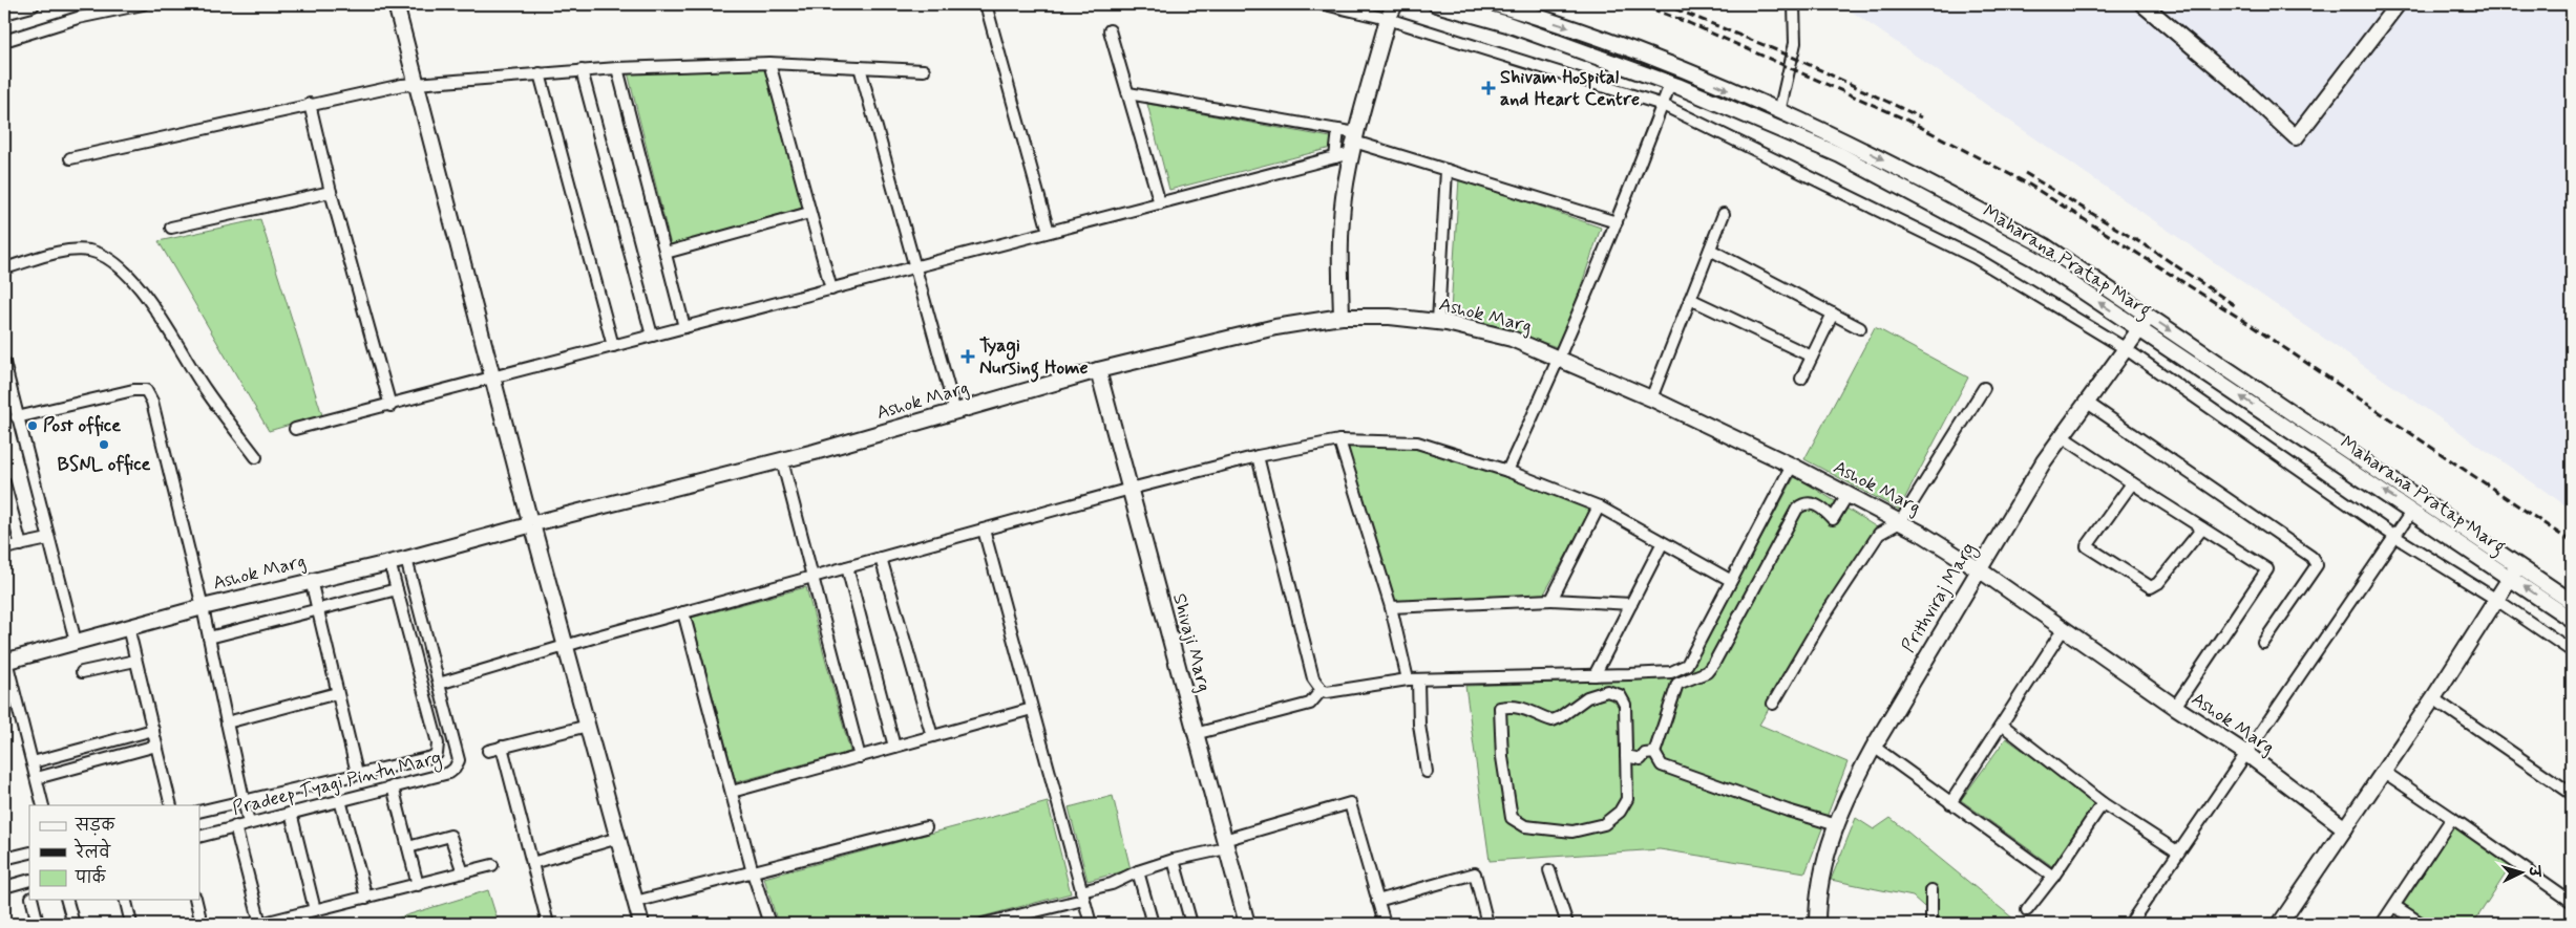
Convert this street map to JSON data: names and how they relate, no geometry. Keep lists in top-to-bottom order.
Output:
{
  "streets": {
    "street": [
      "Maharana Pratap Marg",
      "Ashok Marg",
      "Prithviraj Marg",
      "Shivaji Marg",
      "Pradeep Tyagi Pintu Marg"
    ]
  },
  "crossings": [
    ["Maharana Pratap Marg", "Prithviraj Marg"],
    ["Ashok Marg", "Prithviraj Marg"],
    ["Ashok Marg", "Shivaji Marg"],
    ["Ashok Marg", "Pradeep Tyagi Pintu Marg"]
  ],
  "places": {
    "health": ["Shivam Hospital and Heart Centre", "Tyagi Nursing Home"],
    "other": ["Post office", "BSNL office"]
  },
  "legend": ["सड़क", "रेलवे", "पार्क"],
  "north": "right"
}
